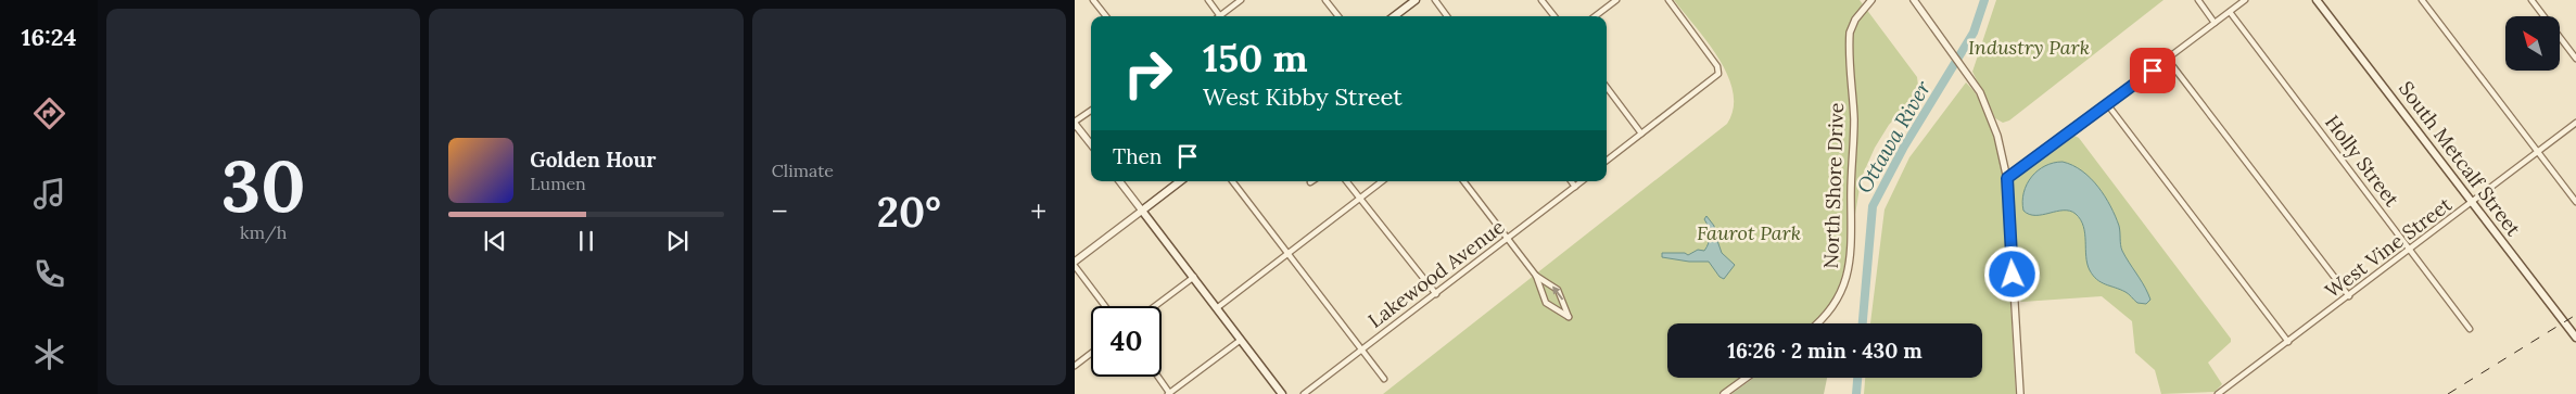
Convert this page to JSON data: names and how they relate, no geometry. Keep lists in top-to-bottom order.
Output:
{
  "streets": {
    "main road": ["South Metcalf Street"],
    "street": [
      "Holly Street",
      "North Shore Drive",
      "West Vine Street",
      "Lakewood Avenue"
    ]
  },
  "crossings": [
    ["South Metcalf Street", "West Vine Street"],
    ["Holly Street", "West Vine Street"]
  ],
  "water": ["Ottawa River"],
  "parks": ["Industry Park", "Faurot Park"],
  "north": "top left",
  "page": {
    "tabs": "16:24",
    "tile": [
      ["30", "km/h"],
      "Climate"
    ],
    "turn": ["150 m", "West Kibby Street"],
    "then": "Then",
    "song": ["Golden Hour", "Lumen"],
    "heat": ["−", "20°", "+"],
    "limit": "40",
    "trip": "16:26 · 2 min · 430 m"
  }
}
